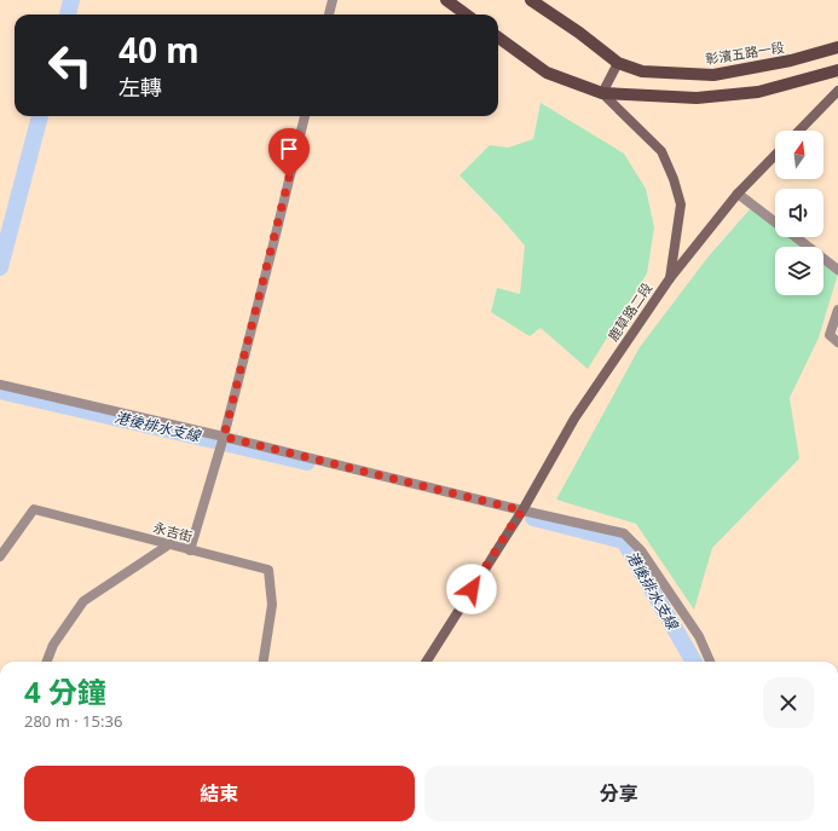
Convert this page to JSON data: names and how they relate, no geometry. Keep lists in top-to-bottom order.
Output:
{
  "streets": {
    "main road": ["彰濱五路一段", "鹿草路二段"],
    "street": ["永吉街"]
  },
  "water": ["港後排水支線"],
  "north": "top",
  "page": {
    "turn": ["40 m", "左轉"],
    "heading": ["4 分鐘", "280 m · 15:36"],
    "buttons": ["結束", "分享"]
  }
}
